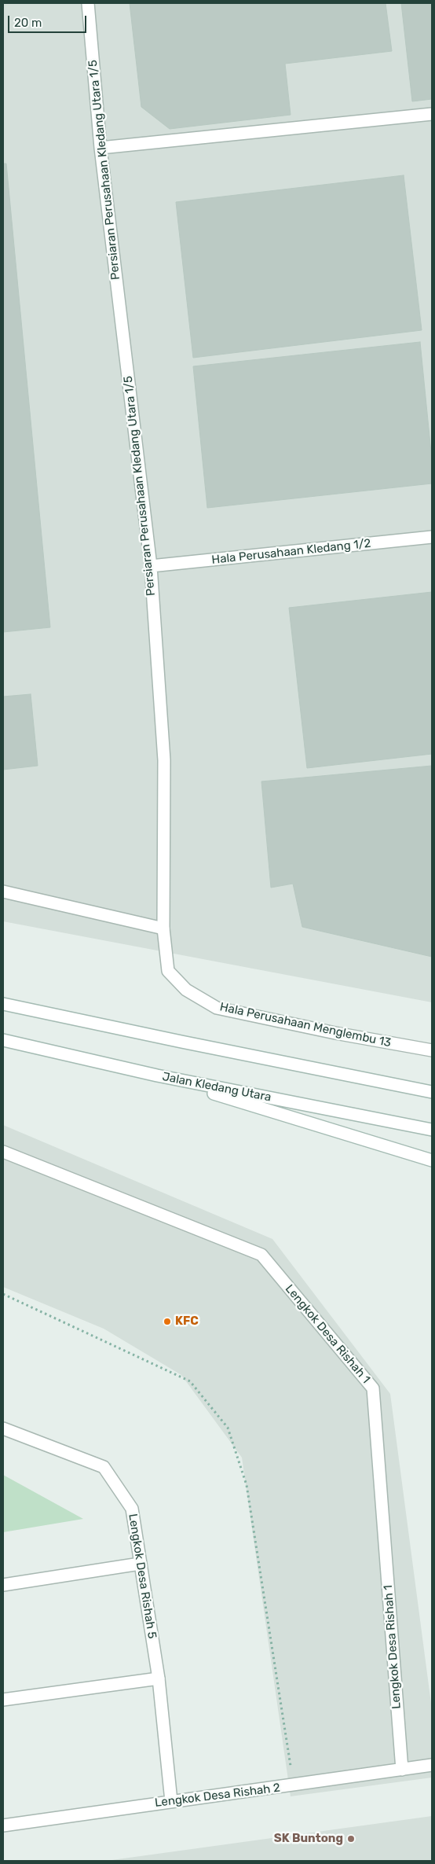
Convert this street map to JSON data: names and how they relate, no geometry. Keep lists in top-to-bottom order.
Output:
{
  "streets": {
    "street": [
      "Persiaran Perusahaan Kledang Utara 1/5",
      "Hala Perusahaan Kledang 1/2",
      "Hala Perusahaan Menglembu 13",
      "Jalan Kledang Utara",
      "Lengkok Desa Rishah 1",
      "Lengkok Desa Rishah 5",
      "Lengkok Desa Rishah 2"
    ]
  },
  "crossings": [
    ["Persiaran Perusahaan Kledang Utara 1/5", "Hala Perusahaan Kledang 1/2"],
    ["Persiaran Perusahaan Kledang Utara 1/5", "Hala Perusahaan Menglembu 13"],
    ["Lengkok Desa Rishah 1", "Lengkok Desa Rishah 2"],
    ["Lengkok Desa Rishah 5", "Lengkok Desa Rishah 2"]
  ],
  "places": ["KFC", "SK Buntong"],
  "scale_bar": "20 m"
}
